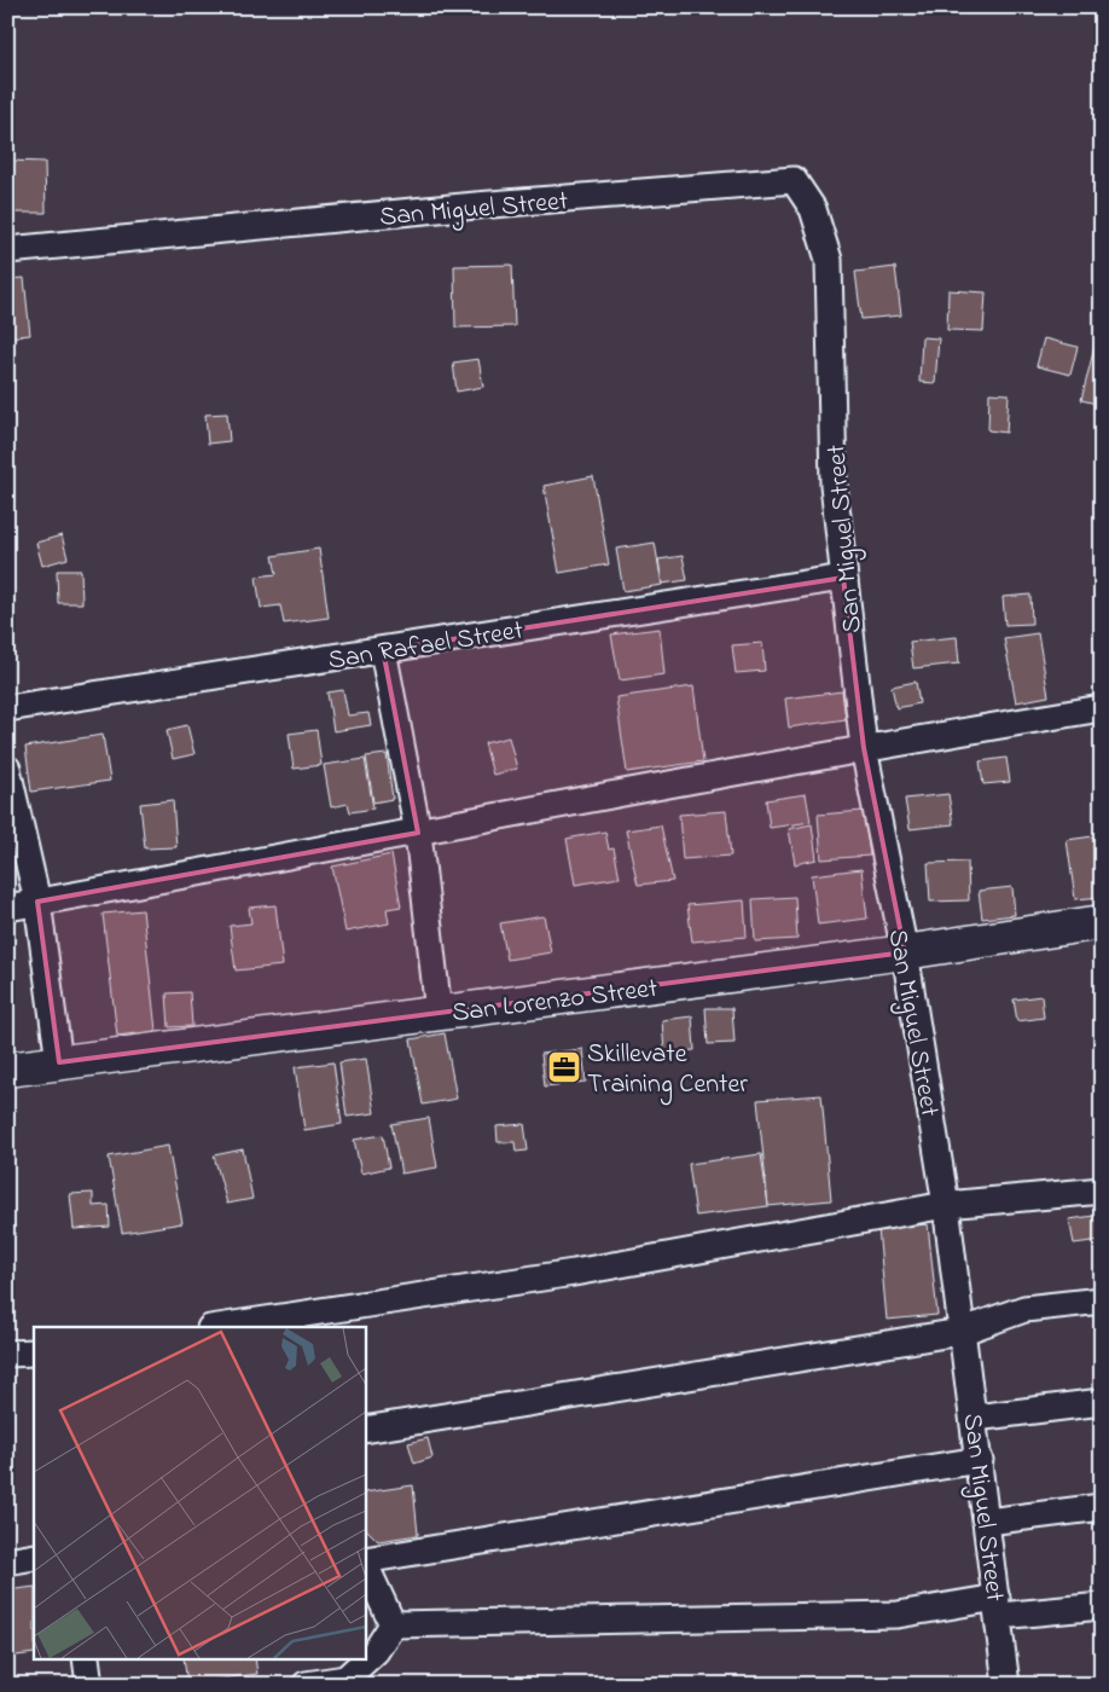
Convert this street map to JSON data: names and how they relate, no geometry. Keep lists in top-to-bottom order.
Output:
{
  "streets": {
    "street": ["San Miguel Street", "San Rafael Street", "San Lorenzo Street"]
  },
  "crossings": [
    ["San Miguel Street", "San Rafael Street"],
    ["San Miguel Street", "San Lorenzo Street"]
  ],
  "places": {
    "office": ["Skillevate Training Center"]
  }
}
